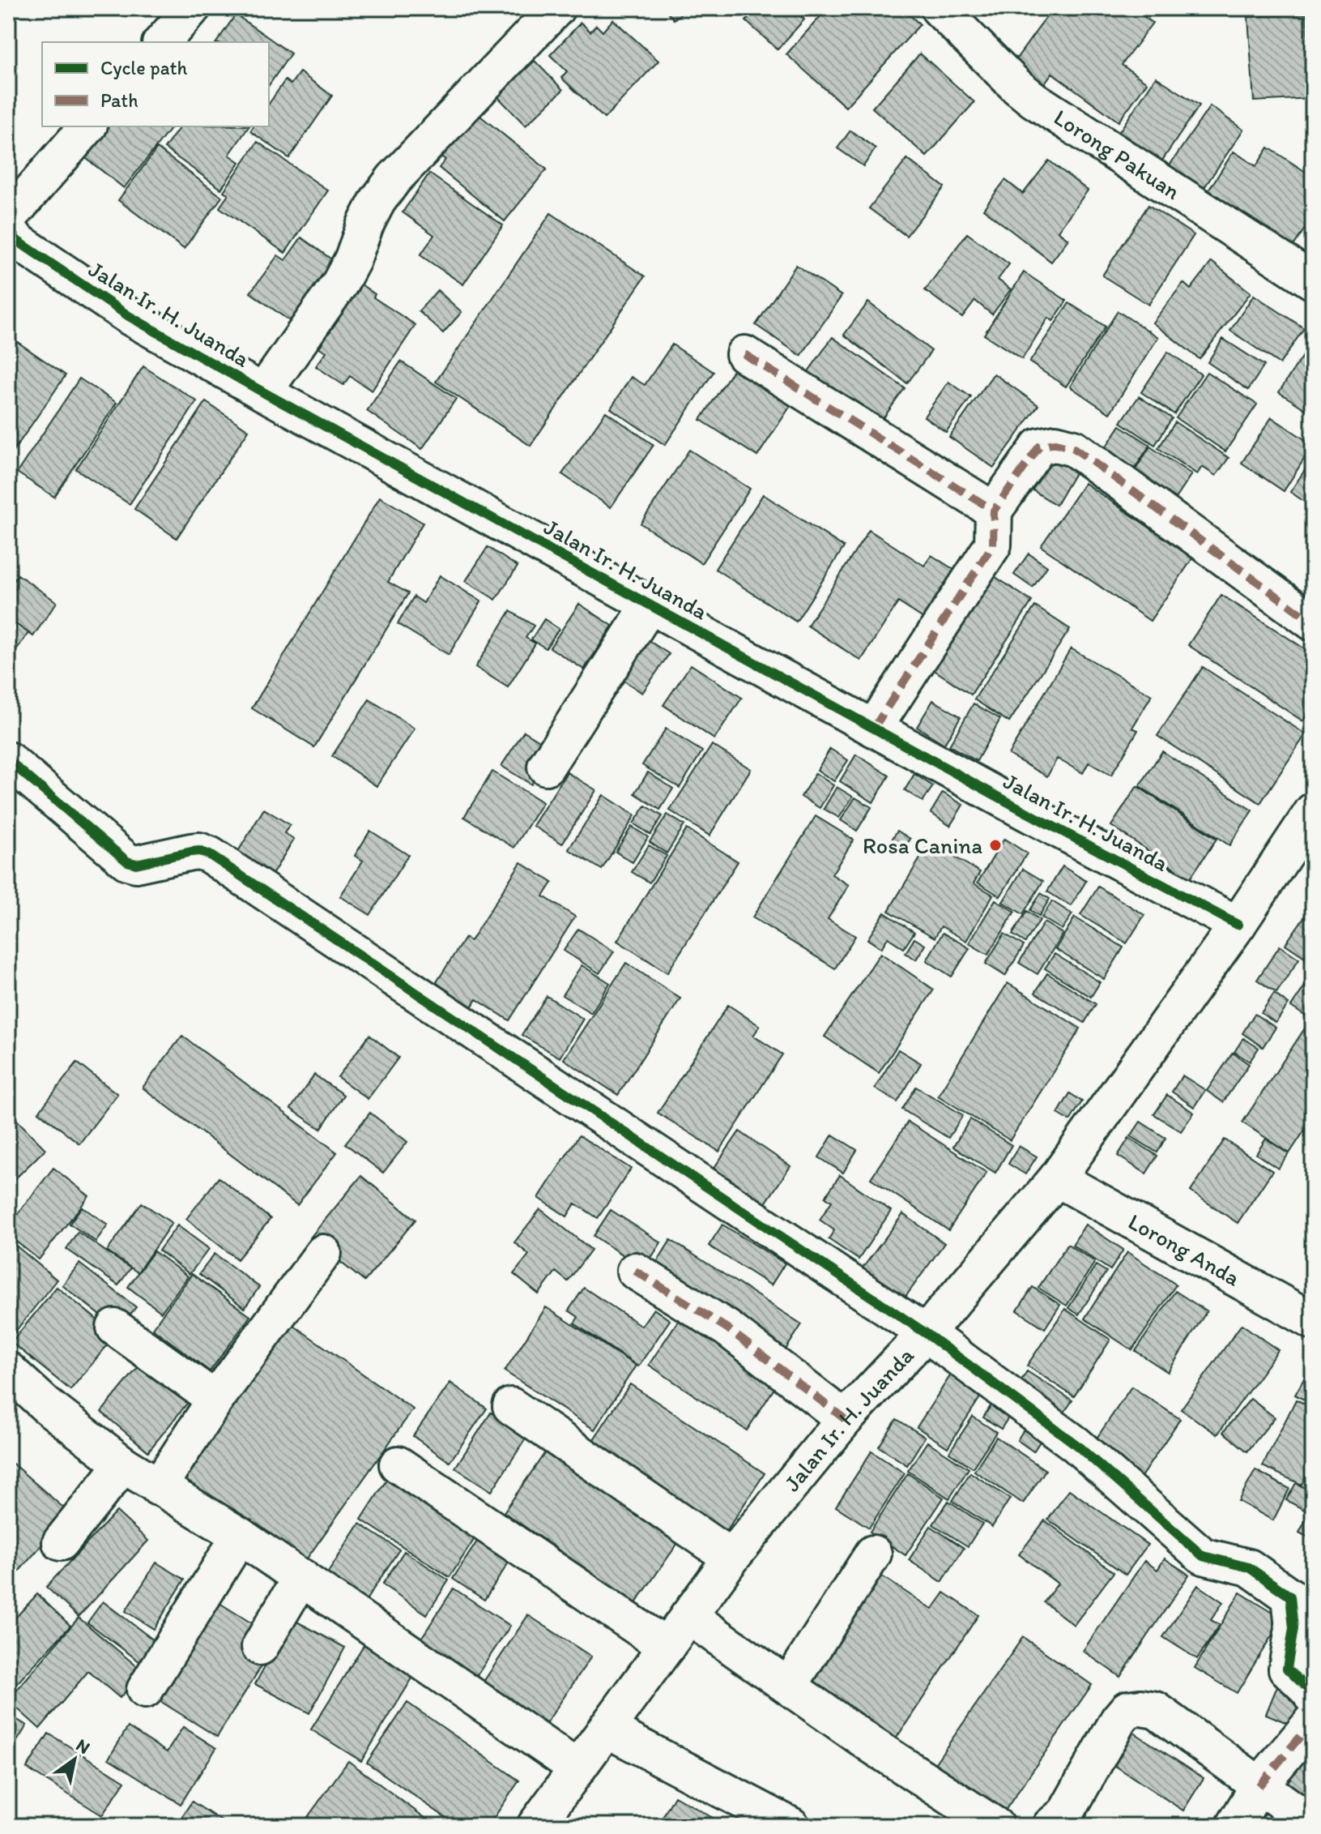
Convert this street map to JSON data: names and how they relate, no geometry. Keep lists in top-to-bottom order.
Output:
{
  "streets": {
    "street": ["Lorong Pakuan", "Jalan Ir. H. Juanda", "Lorong Anda"]
  },
  "crossings": [
    ["Jalan Ir. H. Juanda", "Lorong Anda"]
  ],
  "places": ["Rosa Canina"],
  "legend": ["Cycle path", "Path"],
  "north": "top right"
}
